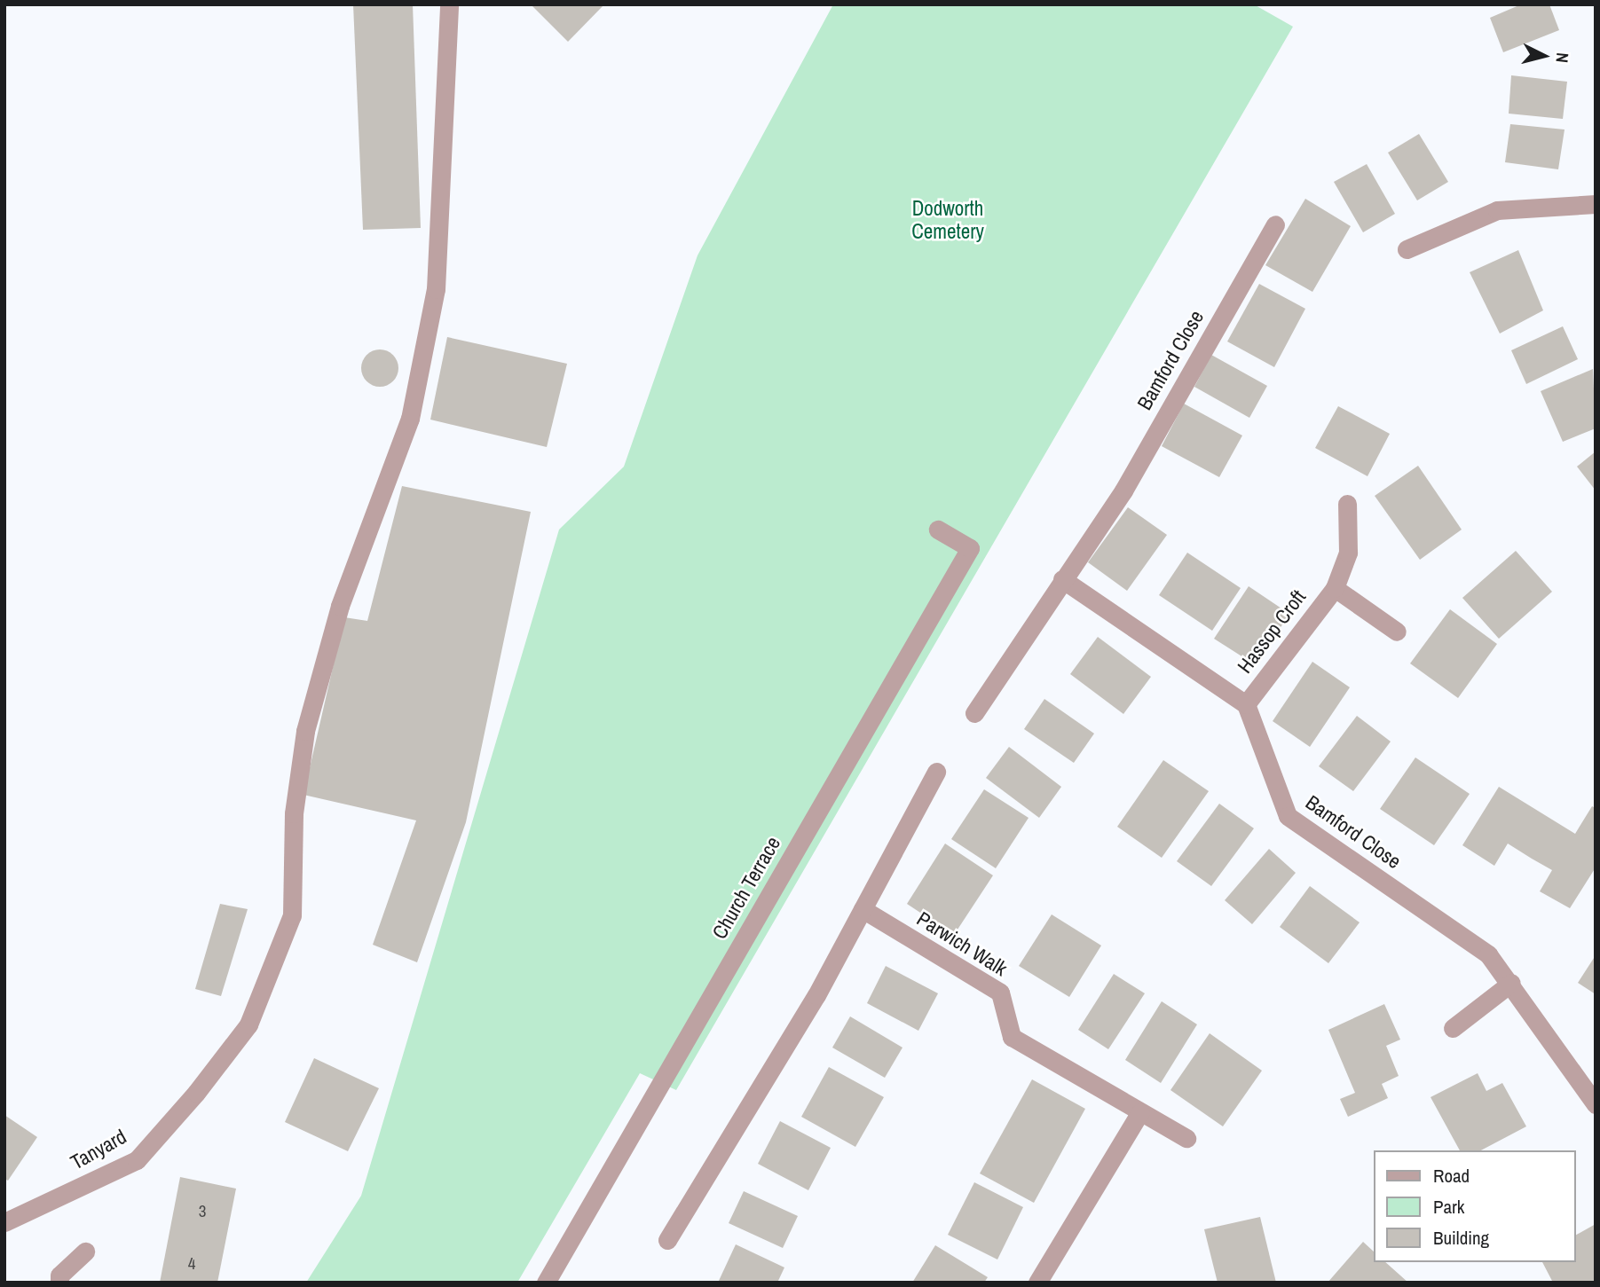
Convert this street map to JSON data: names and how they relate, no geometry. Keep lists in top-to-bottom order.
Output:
{
  "streets": {
    "street": [
      "Bamford Close",
      "Hassop Croft",
      "Church Terrace",
      "Parwich Walk",
      "Tanyard"
    ]
  },
  "crossings": [
    ["Bamford Close", "Hassop Croft"]
  ],
  "parks": ["Dodworth Cemetery"],
  "house_numbers": ["3", "4"],
  "legend": ["Road", "Park", "Building"],
  "north": "right"
}
